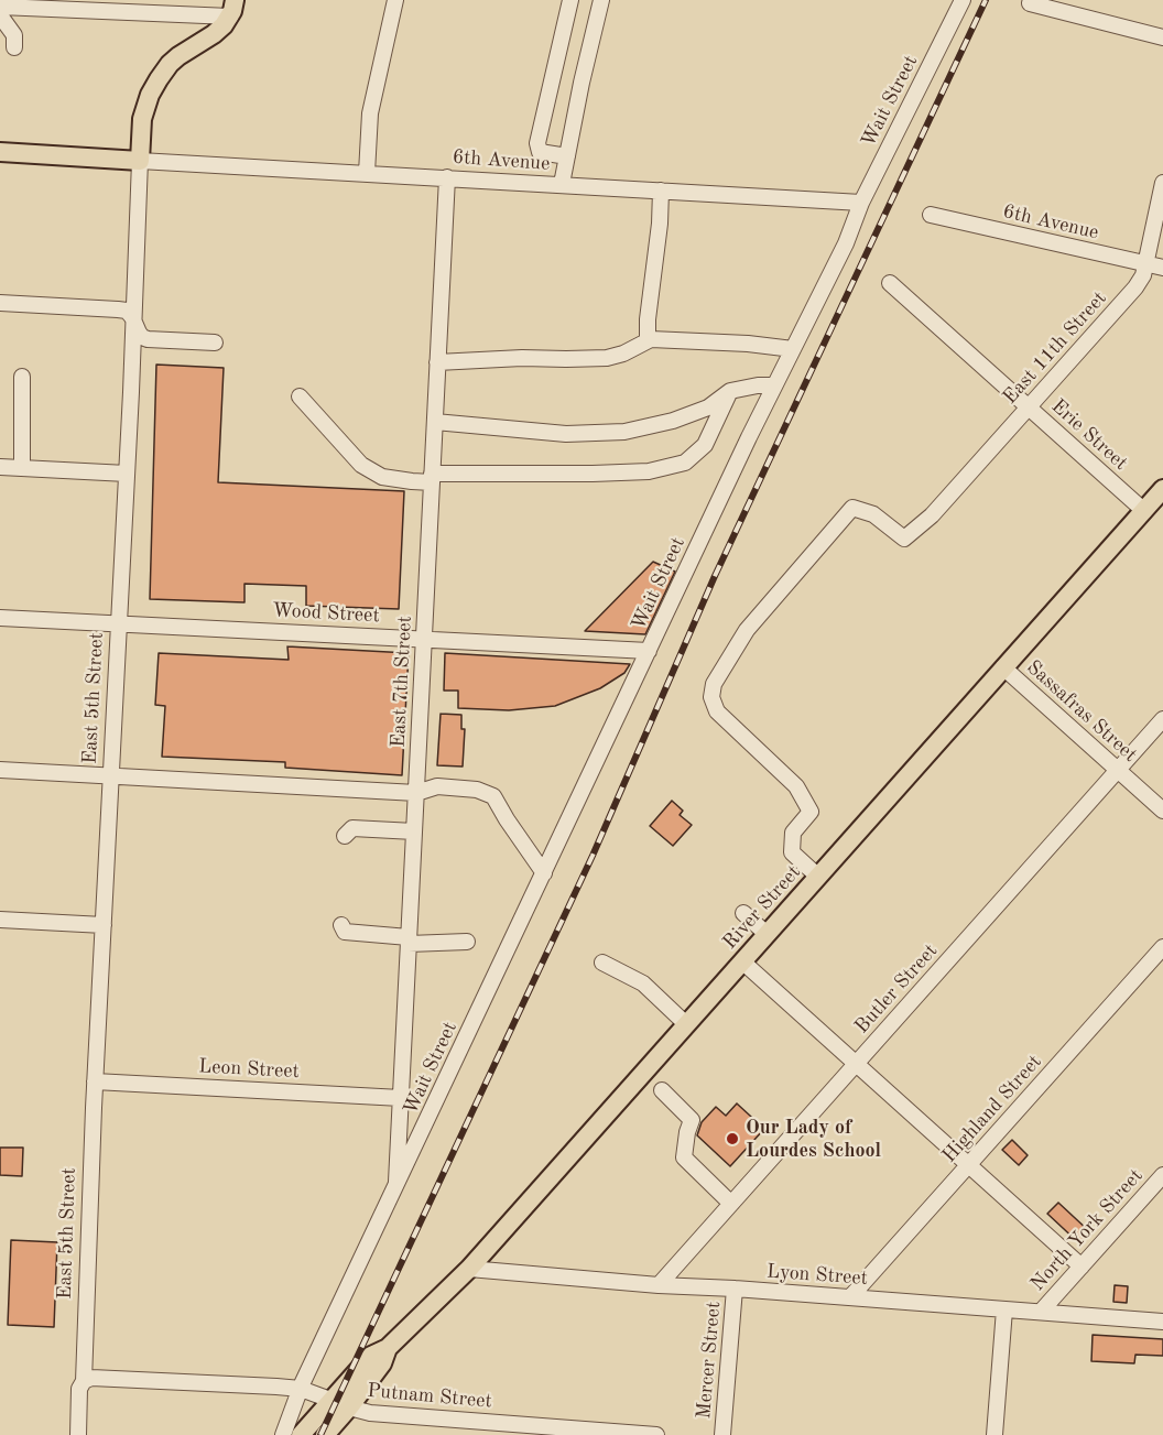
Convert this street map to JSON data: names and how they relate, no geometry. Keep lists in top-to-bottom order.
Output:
{
  "streets": {
    "main road": ["East 5th Street", "River Street"],
    "street": [
      "Wait Street",
      "6th Avenue",
      "East 11th Street",
      "Erie Street",
      "Wood Street",
      "East 7th Street",
      "Sassafras Street",
      "Butler Street",
      "Leon Street",
      "Highland Street",
      "North York Street",
      "Lyon Street",
      "Mercer Street",
      "Putnam Street"
    ]
  },
  "crossings": [
    ["Wait Street", "6th Avenue"],
    ["Wait Street", "Wood Street"],
    ["Wait Street", "East 7th Street"],
    ["6th Avenue", "East 11th Street"],
    ["6th Avenue", "East 7th Street"],
    ["6th Avenue", "East 5th Street"],
    ["East 11th Street", "Erie Street"],
    ["East 11th Street", "River Street"],
    ["Erie Street", "River Street"],
    ["Wood Street", "East 7th Street"],
    ["Wood Street", "East 5th Street"],
    ["East 7th Street", "Leon Street"],
    ["East 5th Street", "Leon Street"],
    ["East 5th Street", "Putnam Street"],
    ["Sassafras Street", "River Street"],
    ["Sassafras Street", "Butler Street"],
    ["River Street", "Lyon Street"],
    ["River Street", "Putnam Street"],
    ["Butler Street", "Lyon Street"],
    ["Highland Street", "Lyon Street"],
    ["North York Street", "Lyon Street"],
    ["Lyon Street", "Mercer Street"]
  ],
  "places": ["Our Lady of Lourdes School"]
}
